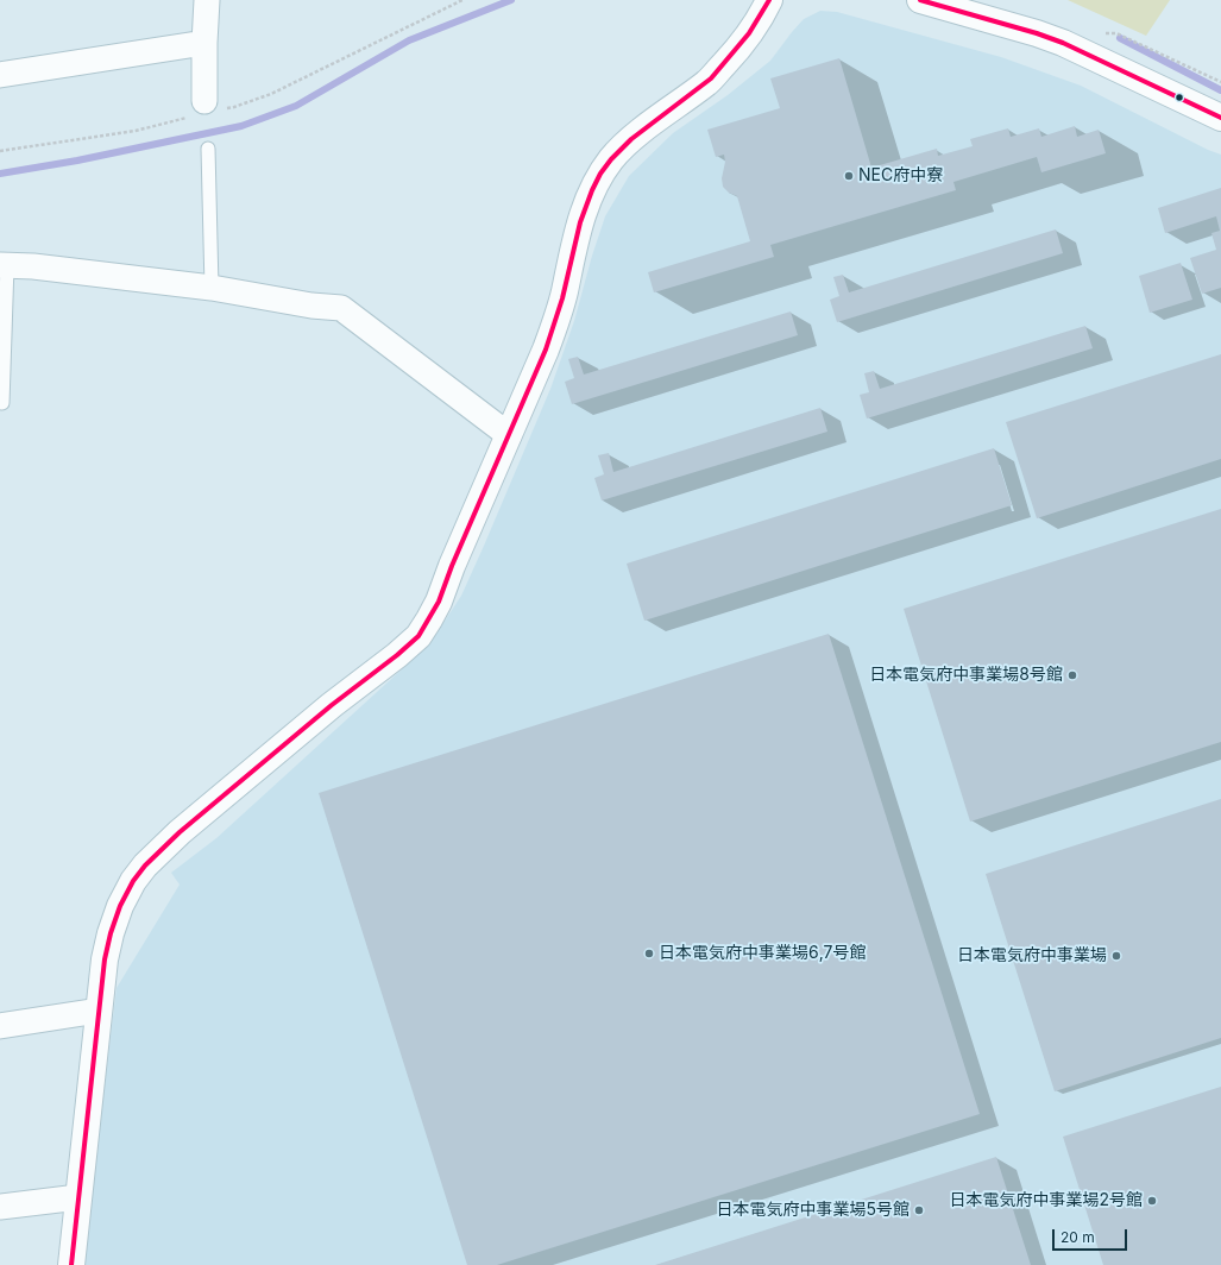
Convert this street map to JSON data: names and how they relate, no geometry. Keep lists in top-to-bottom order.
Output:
{
  "places": [
    "NEC府中寮",
    "日本電気府中事業場8号館",
    "日本電気府中事業場6,7号館",
    "日本電気府中事業場",
    "日本電気府中事業場2号館",
    "日本電気府中事業場5号館"
  ],
  "scale_bar": "20 m"
}
